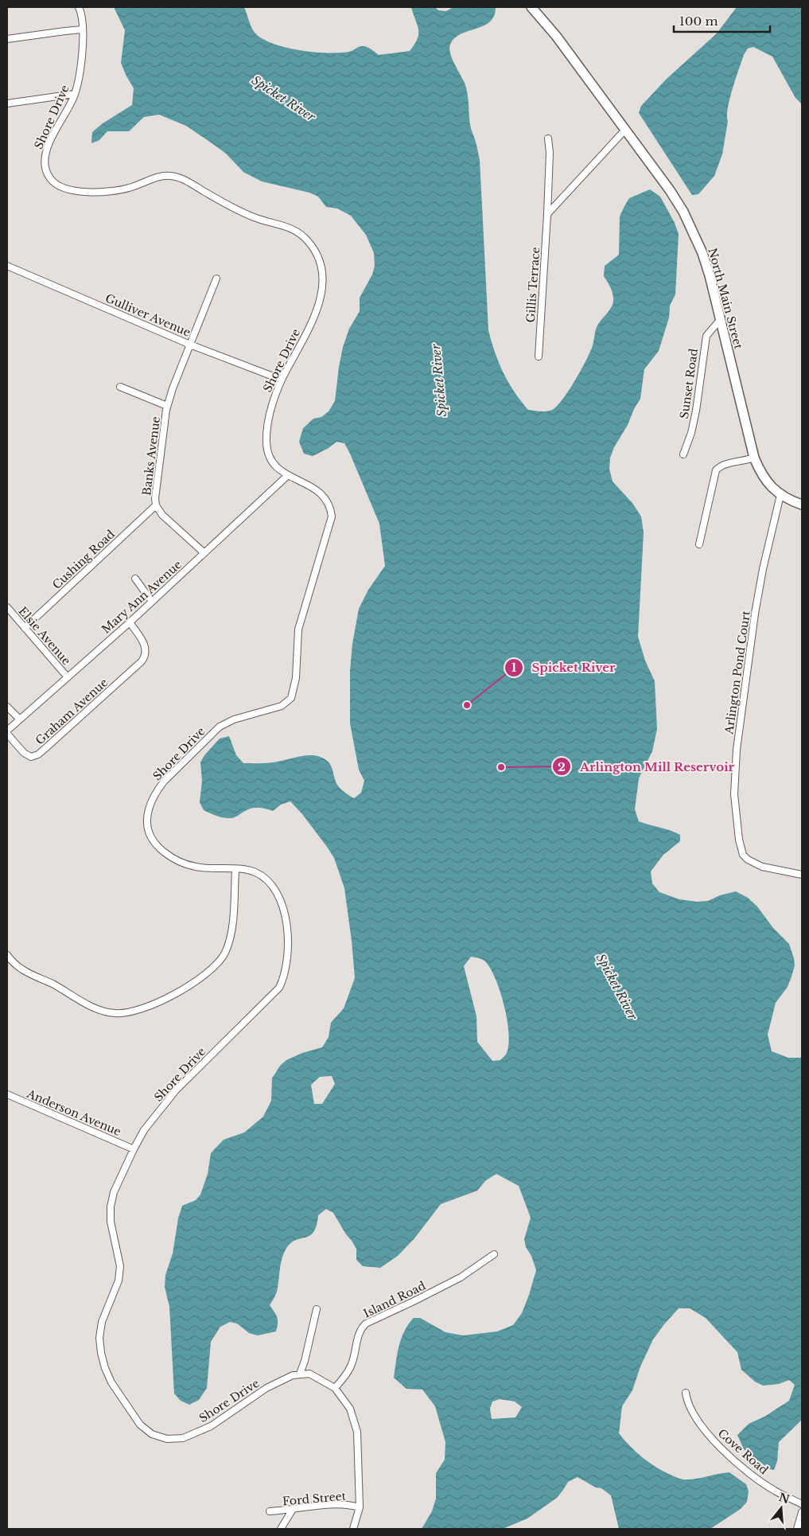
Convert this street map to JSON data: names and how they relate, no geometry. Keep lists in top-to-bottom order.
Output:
{
  "streets": {
    "street": [
      "Shore Drive",
      "Gillis Terrace",
      "North Main Street",
      "Gulliver Avenue",
      "Sunset Road",
      "Banks Avenue",
      "Cushing Road",
      "Mary Ann Avenue",
      "Elsie Avenue",
      "Arlington Pond Court",
      "Graham Avenue",
      "Anderson Avenue",
      "Island Road",
      "Cove Road",
      "Ford Street"
    ]
  },
  "crossings": [
    ["Shore Drive", "Gulliver Avenue"],
    ["Shore Drive", "Mary Ann Avenue"],
    ["Shore Drive", "Anderson Avenue"],
    ["North Main Street", "Sunset Road"],
    ["North Main Street", "Arlington Pond Court"],
    ["Gulliver Avenue", "Banks Avenue"],
    ["Banks Avenue", "Cushing Road"],
    ["Banks Avenue", "Mary Ann Avenue"],
    ["Cushing Road", "Elsie Avenue"],
    ["Mary Ann Avenue", "Elsie Avenue"],
    ["Mary Ann Avenue", "Graham Avenue"]
  ],
  "water": ["Spicket River"],
  "places": ["Spicket River", "Arlington Mill Reservoir"],
  "scale_bar": "100 m",
  "north": "top"
}
